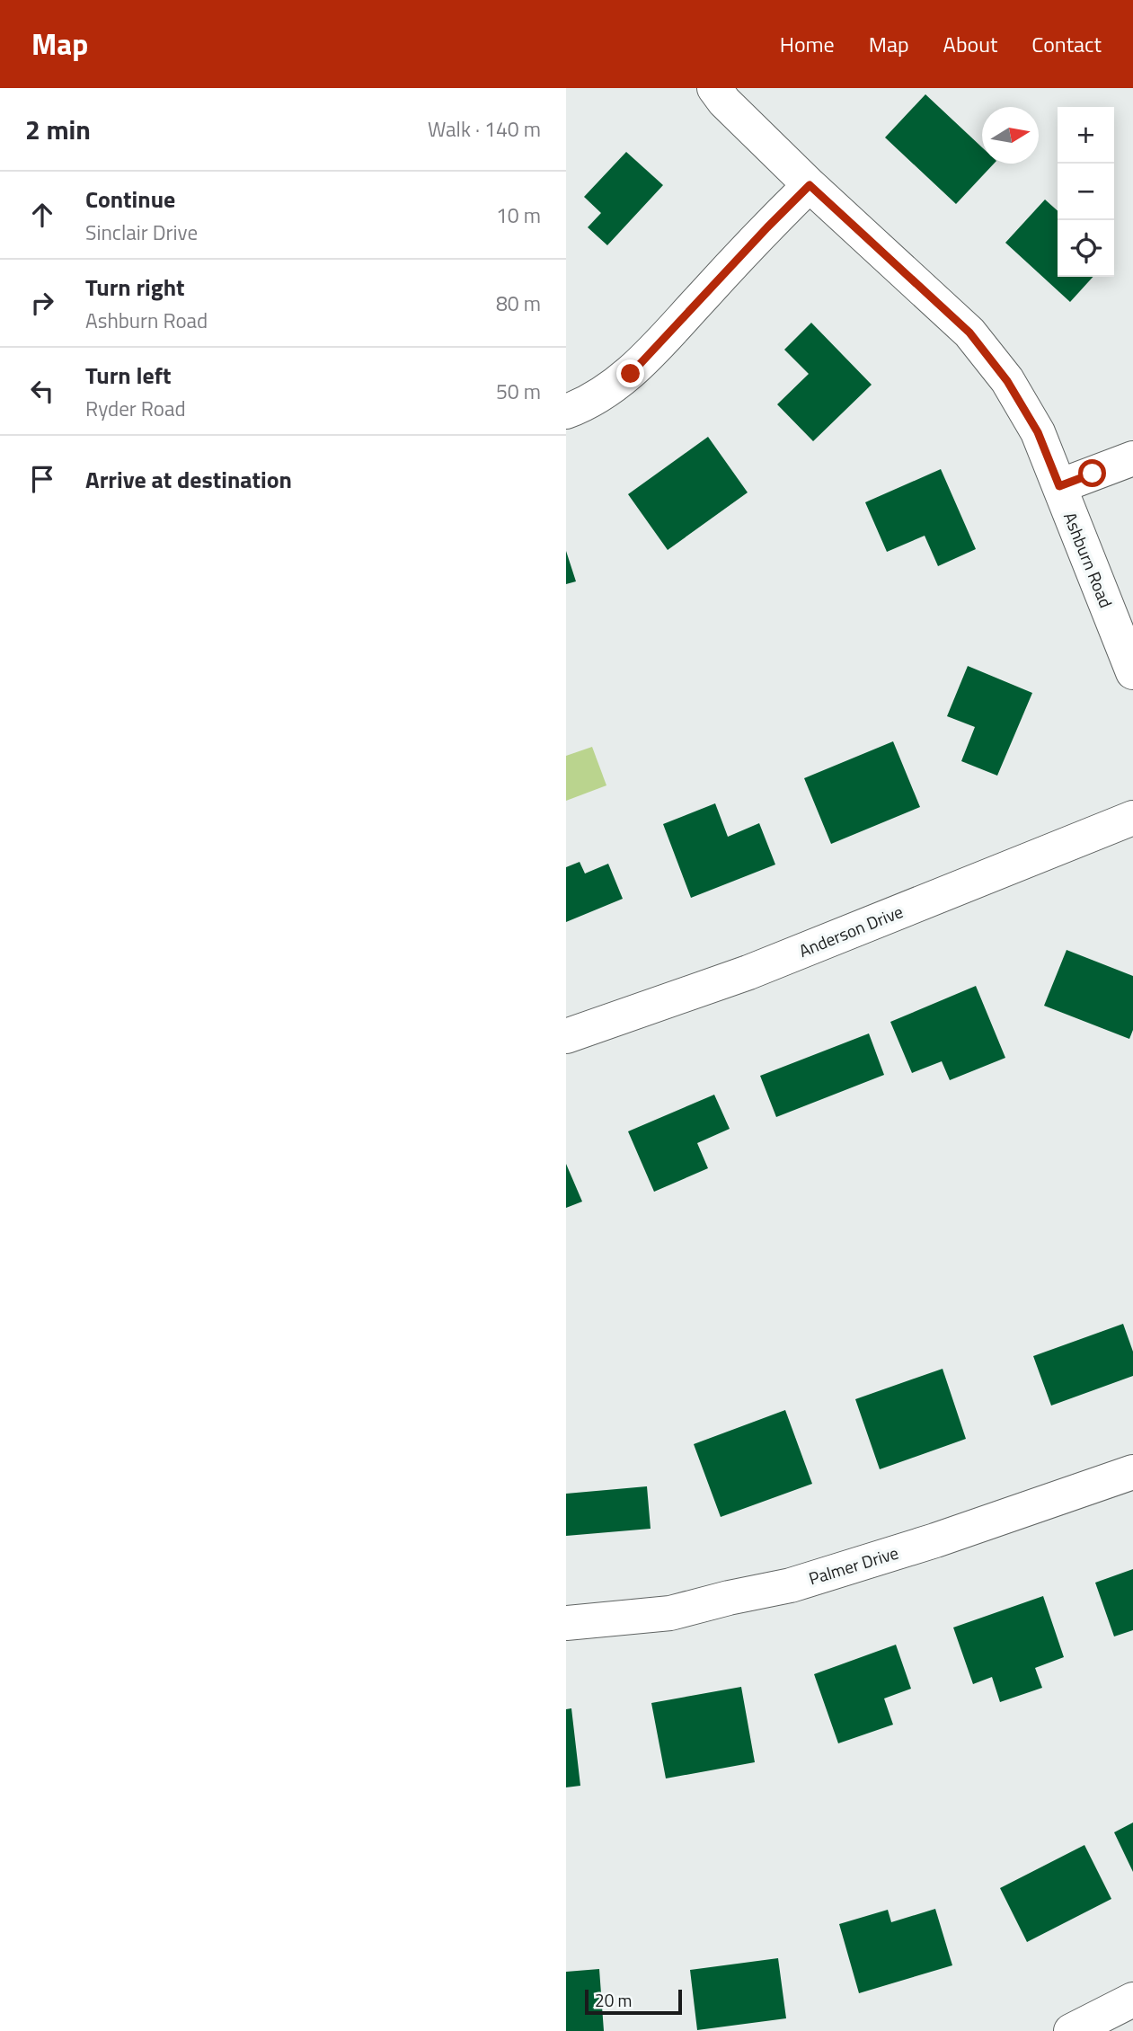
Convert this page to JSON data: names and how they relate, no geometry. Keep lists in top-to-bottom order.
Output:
{
  "streets": {
    "street": ["Ashburn Road", "Anderson Drive", "Palmer Drive"]
  },
  "scale_bar": "20 m",
  "north": "right",
  "page": {
    "header": "Map",
    "nav": [
      "Home",
      "Map",
      "About",
      "Contact"
    ],
    "heading": ["2 min", "Walk · 140 m"],
    "map_buttons": ["+", "−"],
    "list": [
      ["Continue", "Sinclair Drive", "10 m"],
      ["Turn right", "Ashburn Road", "80 m"],
      ["Turn left", "Ryder Road", "50 m"],
      "Arrive at destination"
    ],
    "scale": "20 m"
  }
}
